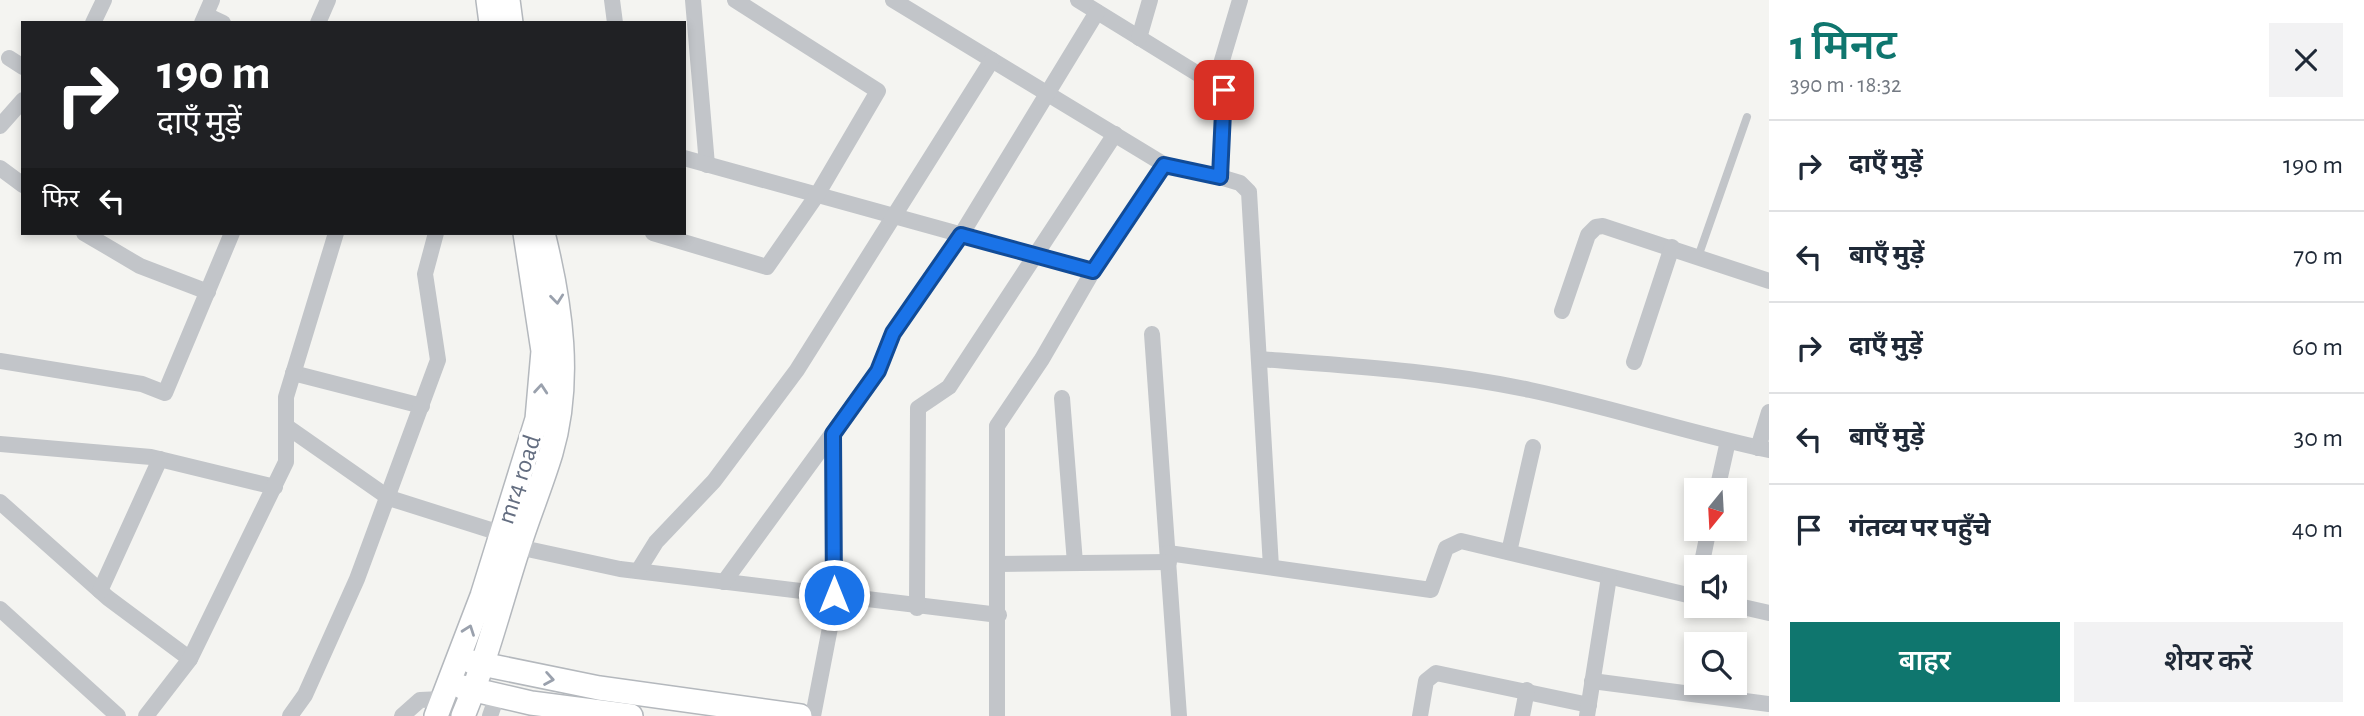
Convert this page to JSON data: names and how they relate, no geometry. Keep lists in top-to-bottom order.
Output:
{
  "streets": {
    "street": ["mr4 road"]
  },
  "north": "bottom",
  "page": {
    "heading": ["1 मिनट", "390 m · 18:32"],
    "turn": ["190 m", "दाएँ मुड़ें"],
    "list": [
      {
        "name": "दाएँ मुड़ें",
        "value": "190 m"
      },
      {
        "name": "बाएँ मुड़ें",
        "value": "70 m"
      },
      {
        "name": "दाएँ मुड़ें",
        "value": "60 m"
      },
      {
        "name": "बाएँ मुड़ें",
        "value": "30 m"
      },
      {
        "name": "गंतव्य पर पहुँचे",
        "value": "40 m"
      }
    ],
    "then": "फिर",
    "buttons": ["बाहर", "शेयर करें"]
  }
}
